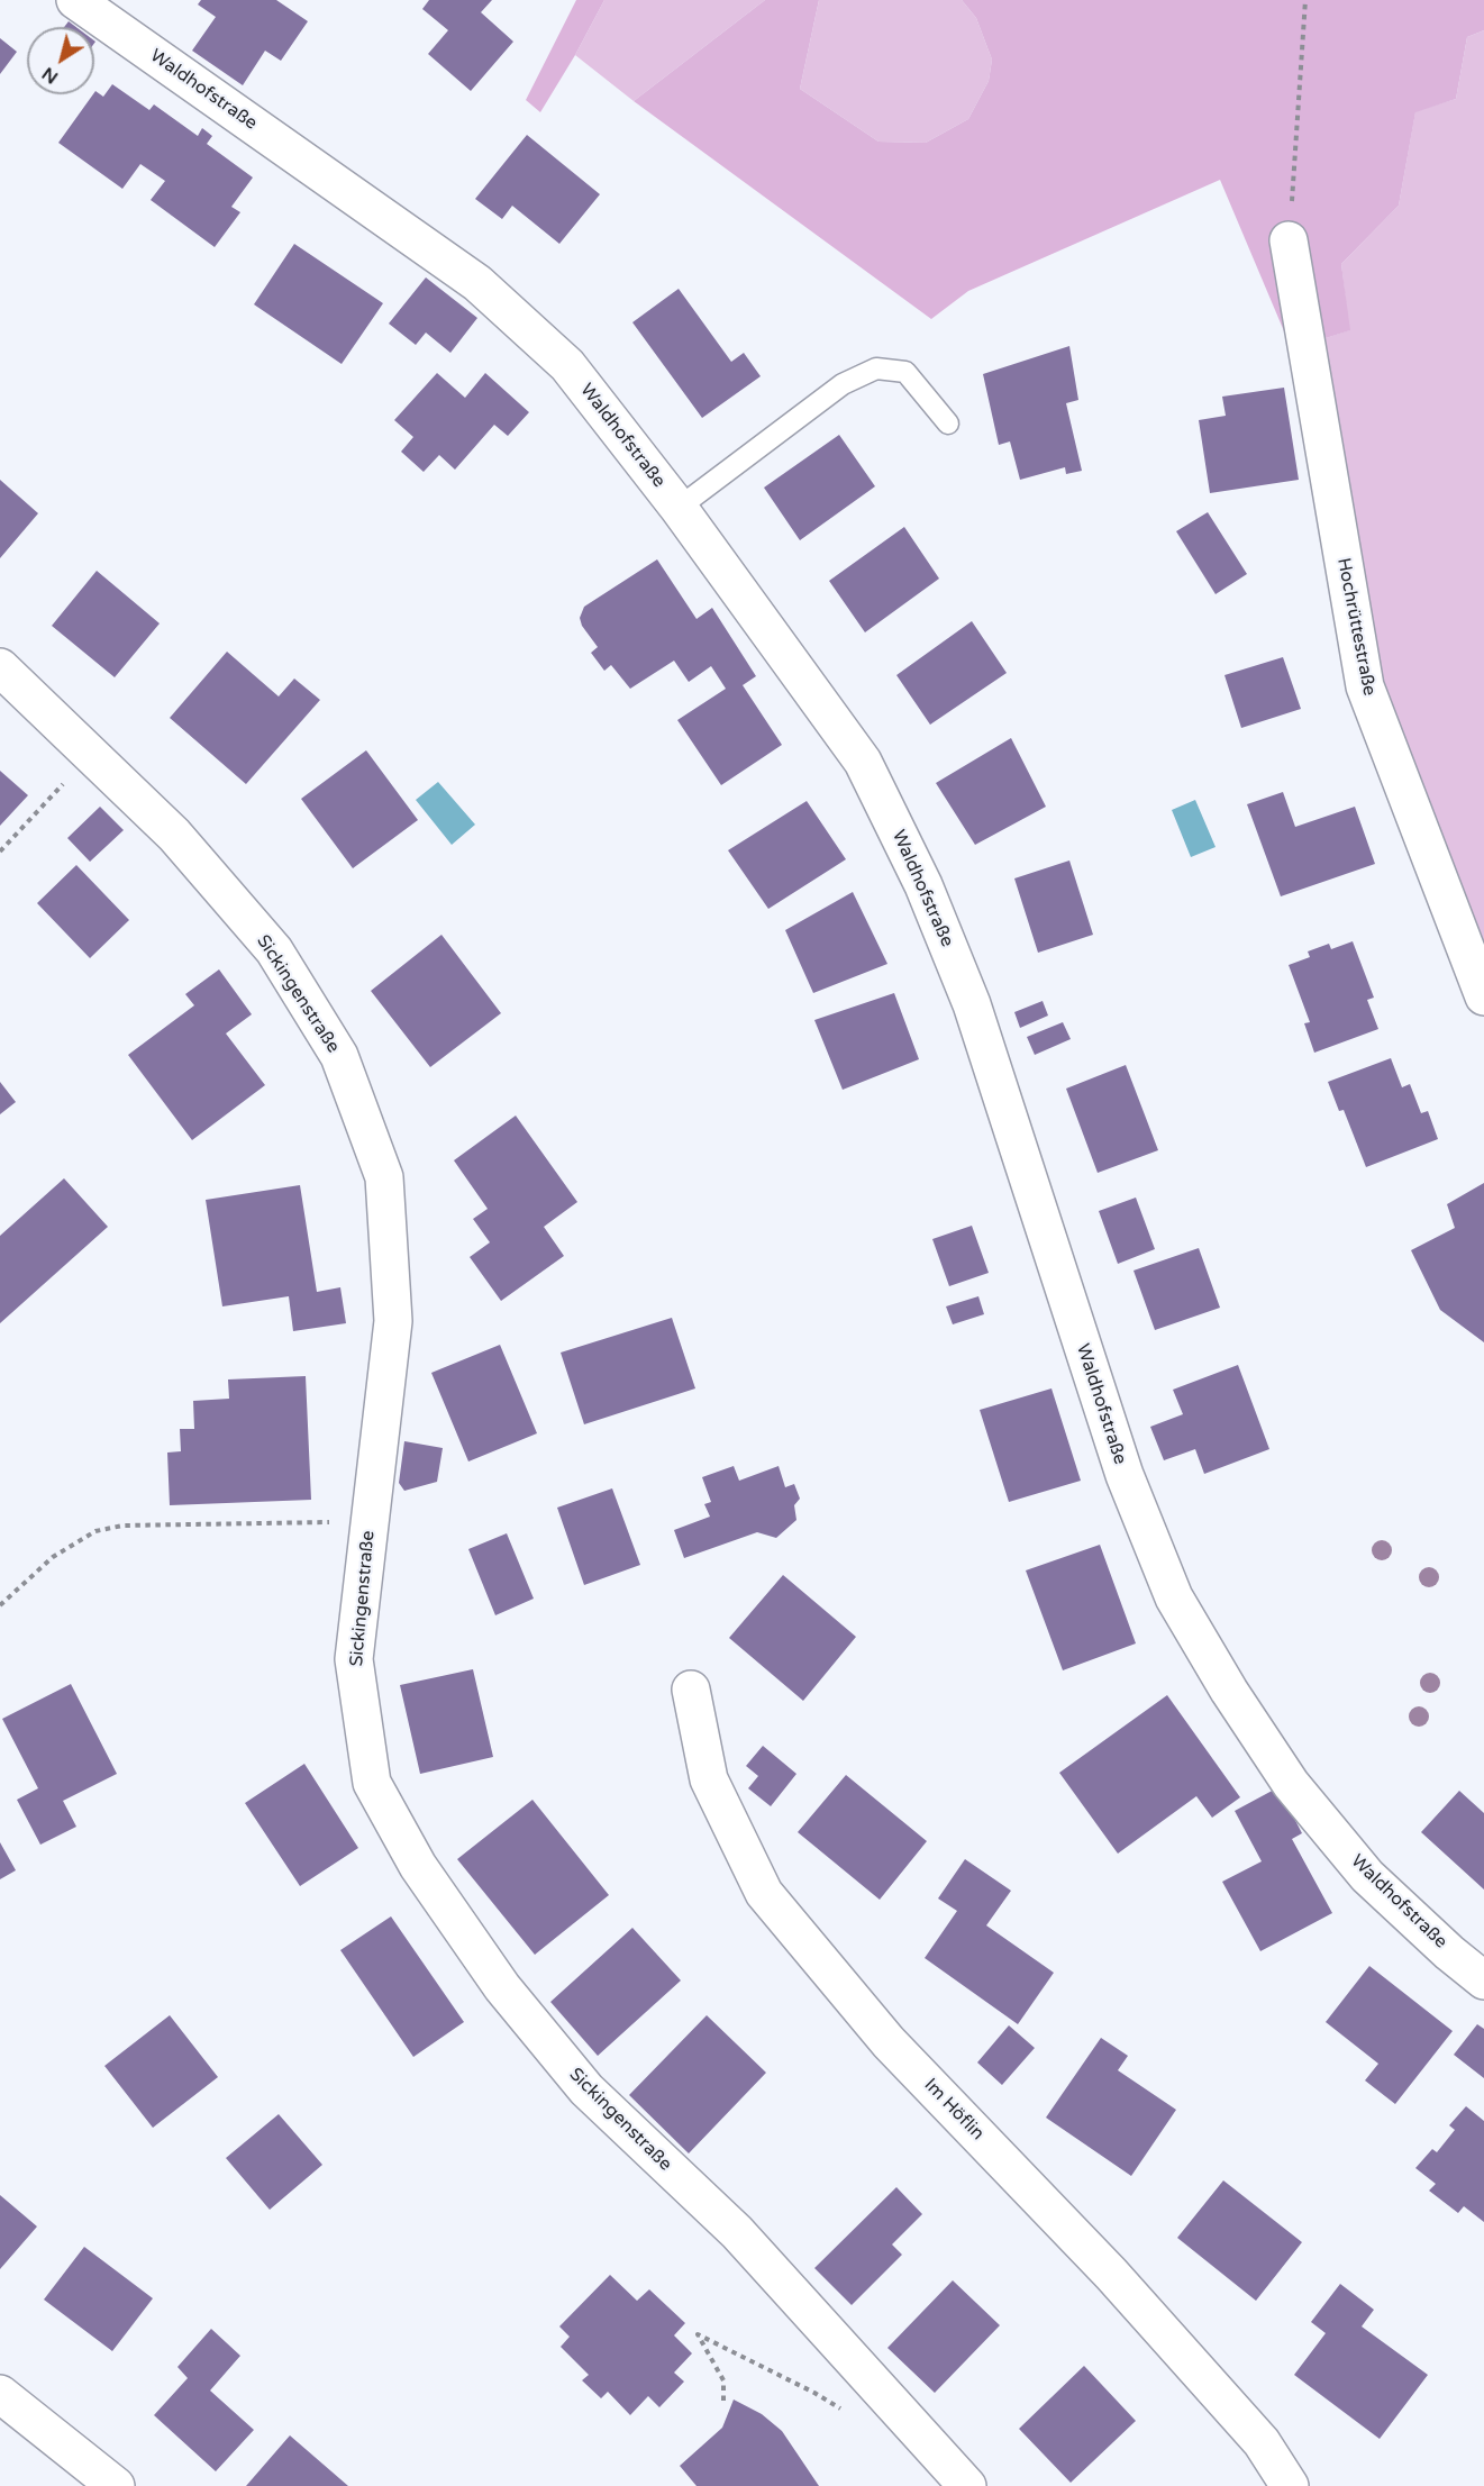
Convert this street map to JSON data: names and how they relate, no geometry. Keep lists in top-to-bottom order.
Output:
{
  "streets": {
    "street": [
      "Waldhofstraße",
      "Hochrüttestraße",
      "Sickingenstraße",
      "Im Höflin"
    ]
  },
  "north": "bottom left"
}
